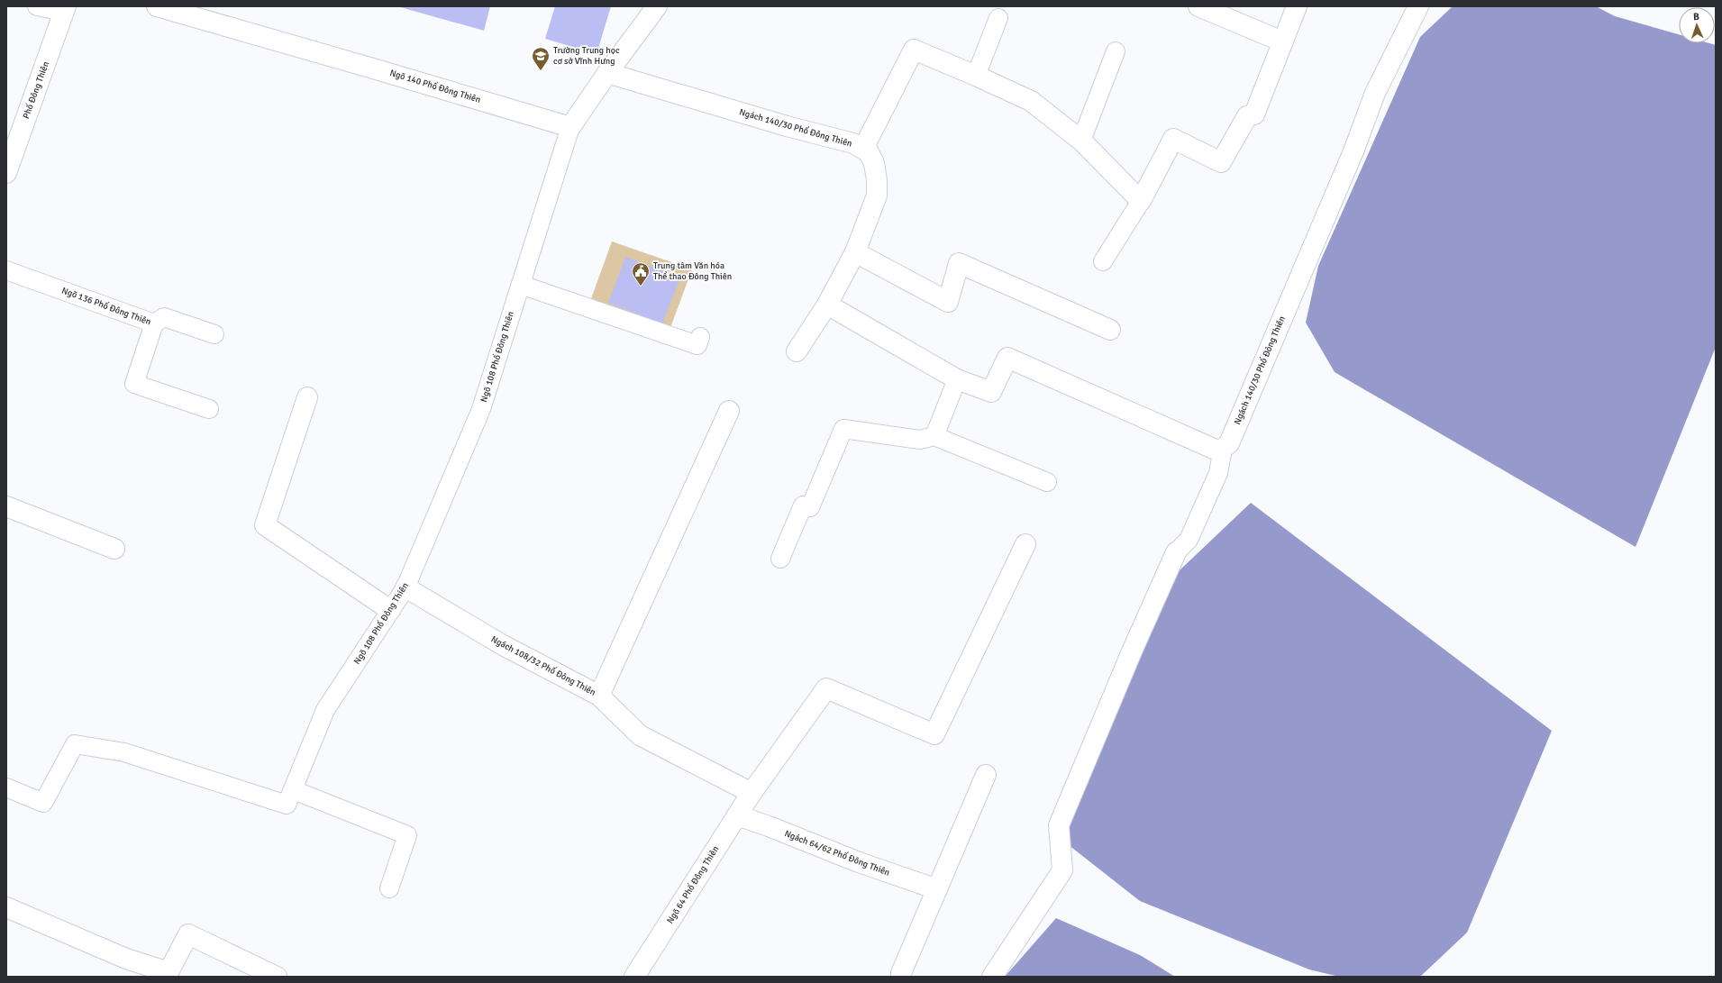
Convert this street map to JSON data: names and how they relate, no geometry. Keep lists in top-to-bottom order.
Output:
{
  "streets": {
    "street": [
      "Ngõ 140 Phố Đông Thiên",
      "Phố Đông Thiên",
      "Ngách 140/30 Phố Đông Thiên",
      "Ngách 108/32 Phố Đông Thiên",
      "Ngách 64/62 Phố Đông Thiên",
      "Ngõ 64 Phố Đông Thiên"
    ],
    "lane": ["Ngõ 136 Phố Đông Thiên", "Ngõ 108 Phố Đông Thiên"]
  },
  "crossings": [
    ["Ngõ 140 Phố Đông Thiên", "Ngõ 108 Phố Đông Thiên"],
    ["Ngõ 108 Phố Đông Thiên", "Ngách 108/32 Phố Đông Thiên"],
    ["Ngách 108/32 Phố Đông Thiên", "Ngõ 64 Phố Đông Thiên"],
    ["Ngách 64/62 Phố Đông Thiên", "Ngõ 64 Phố Đông Thiên"]
  ],
  "places": {
    "school or university": ["Trường Trung học cơ sở Vĩnh Hưng"],
    "public building": ["Trung tâm Văn hóa Thể thao Đông Thiên"]
  },
  "north": "top"
}
